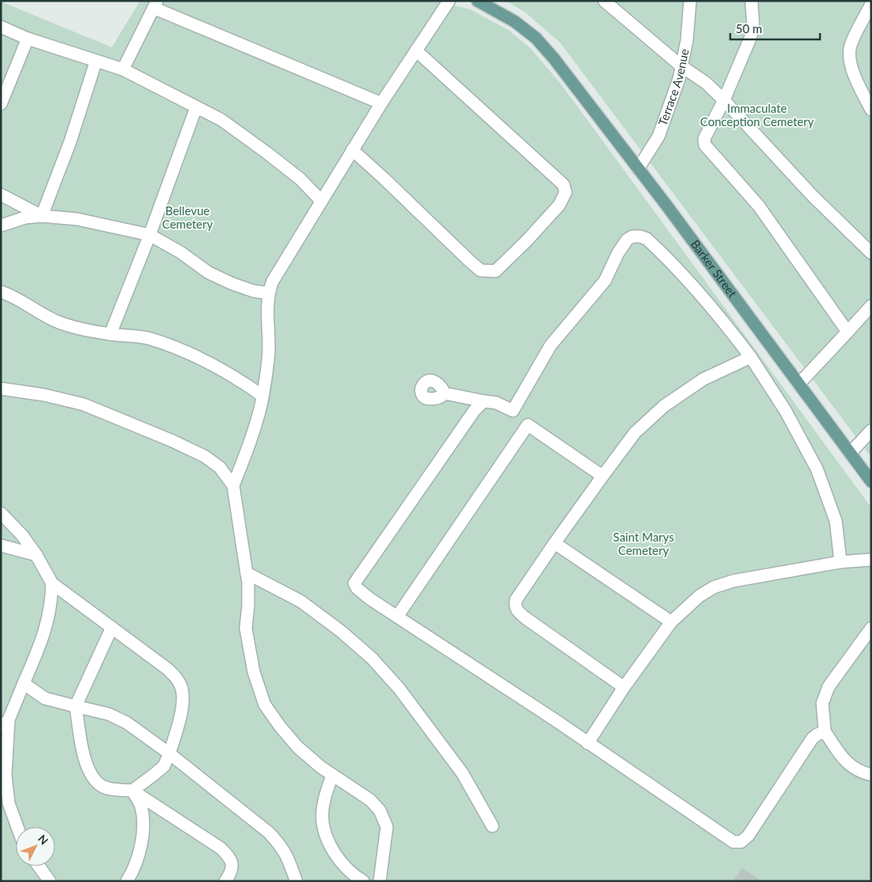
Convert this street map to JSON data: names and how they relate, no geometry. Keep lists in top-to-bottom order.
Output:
{
  "streets": {
    "main road": ["Barker Street"],
    "street": ["Terrace Avenue"]
  },
  "crossings": [
    ["Terrace Avenue", "Barker Street"]
  ],
  "parks": ["Immaculate Conception Cemetery", "Bellevue Cemetery", "Saint Marys Cemetery"],
  "scale_bar": "50 m",
  "north": "top right"
}
